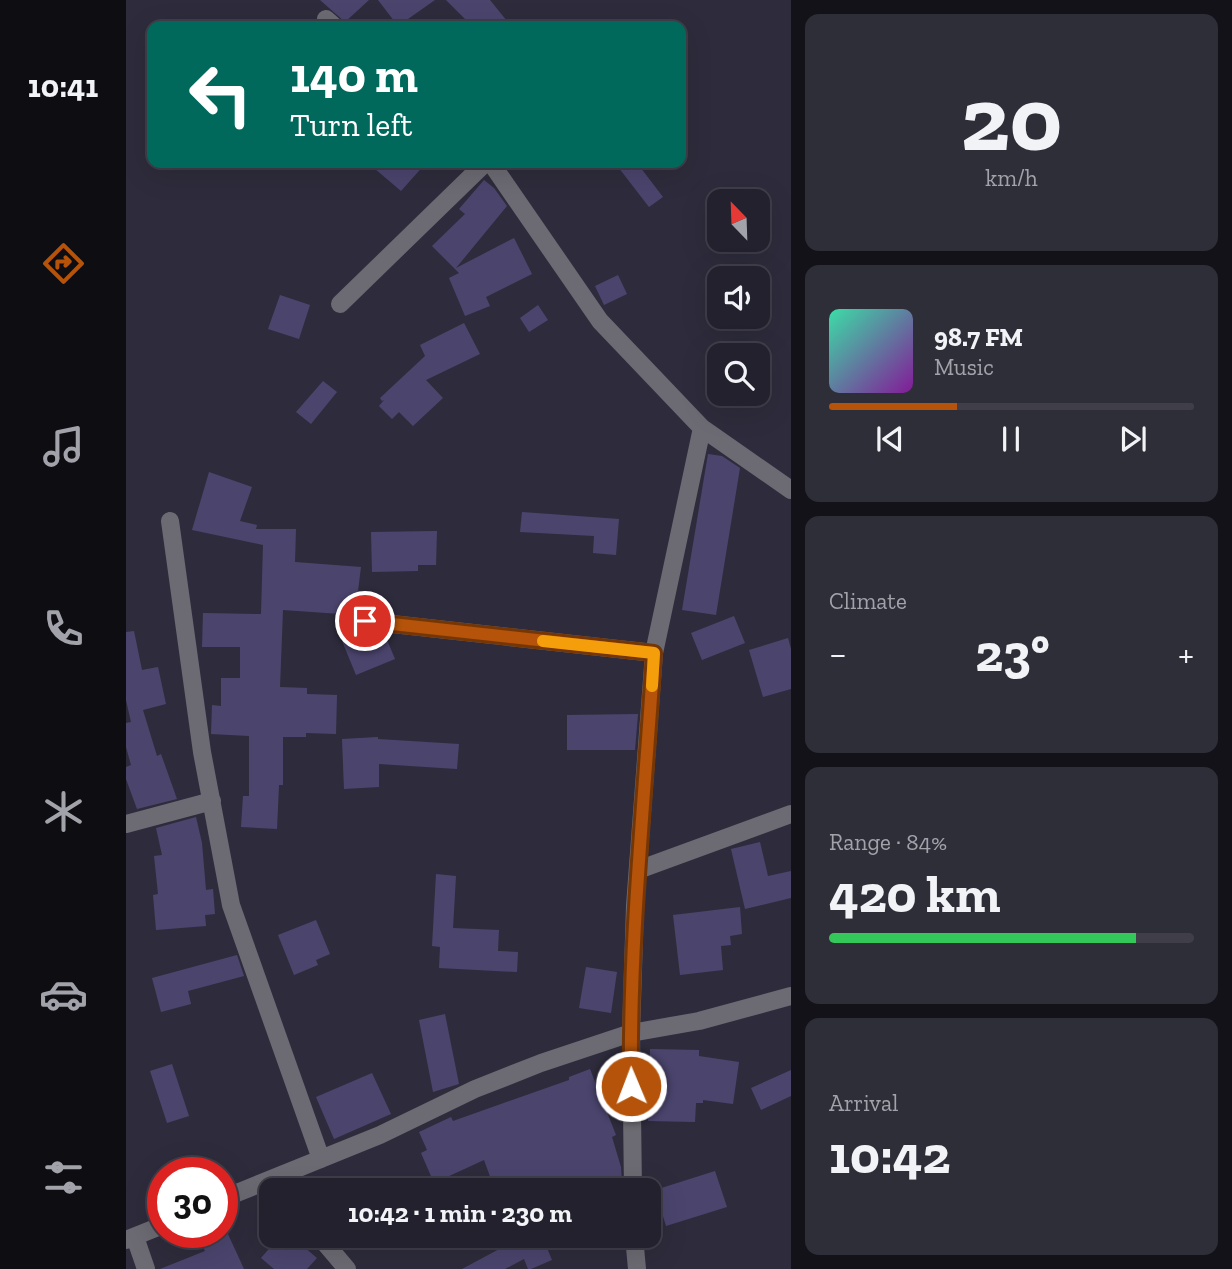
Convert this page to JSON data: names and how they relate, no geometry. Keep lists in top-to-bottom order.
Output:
{
  "north": "top left",
  "page": {
    "tabs": "10:41",
    "tile": [
      ["20", "km/h"],
      "Climate",
      ["Range · 84%", "420 km"],
      ["Arrival", "10:42"]
    ],
    "turn": ["140 m", "Turn left"],
    "song": ["98.7 FM", "Music"],
    "heat": ["−", "23°", "+"],
    "limit": "30",
    "trip": "10:42 · 1 min · 230 m"
  }
}
